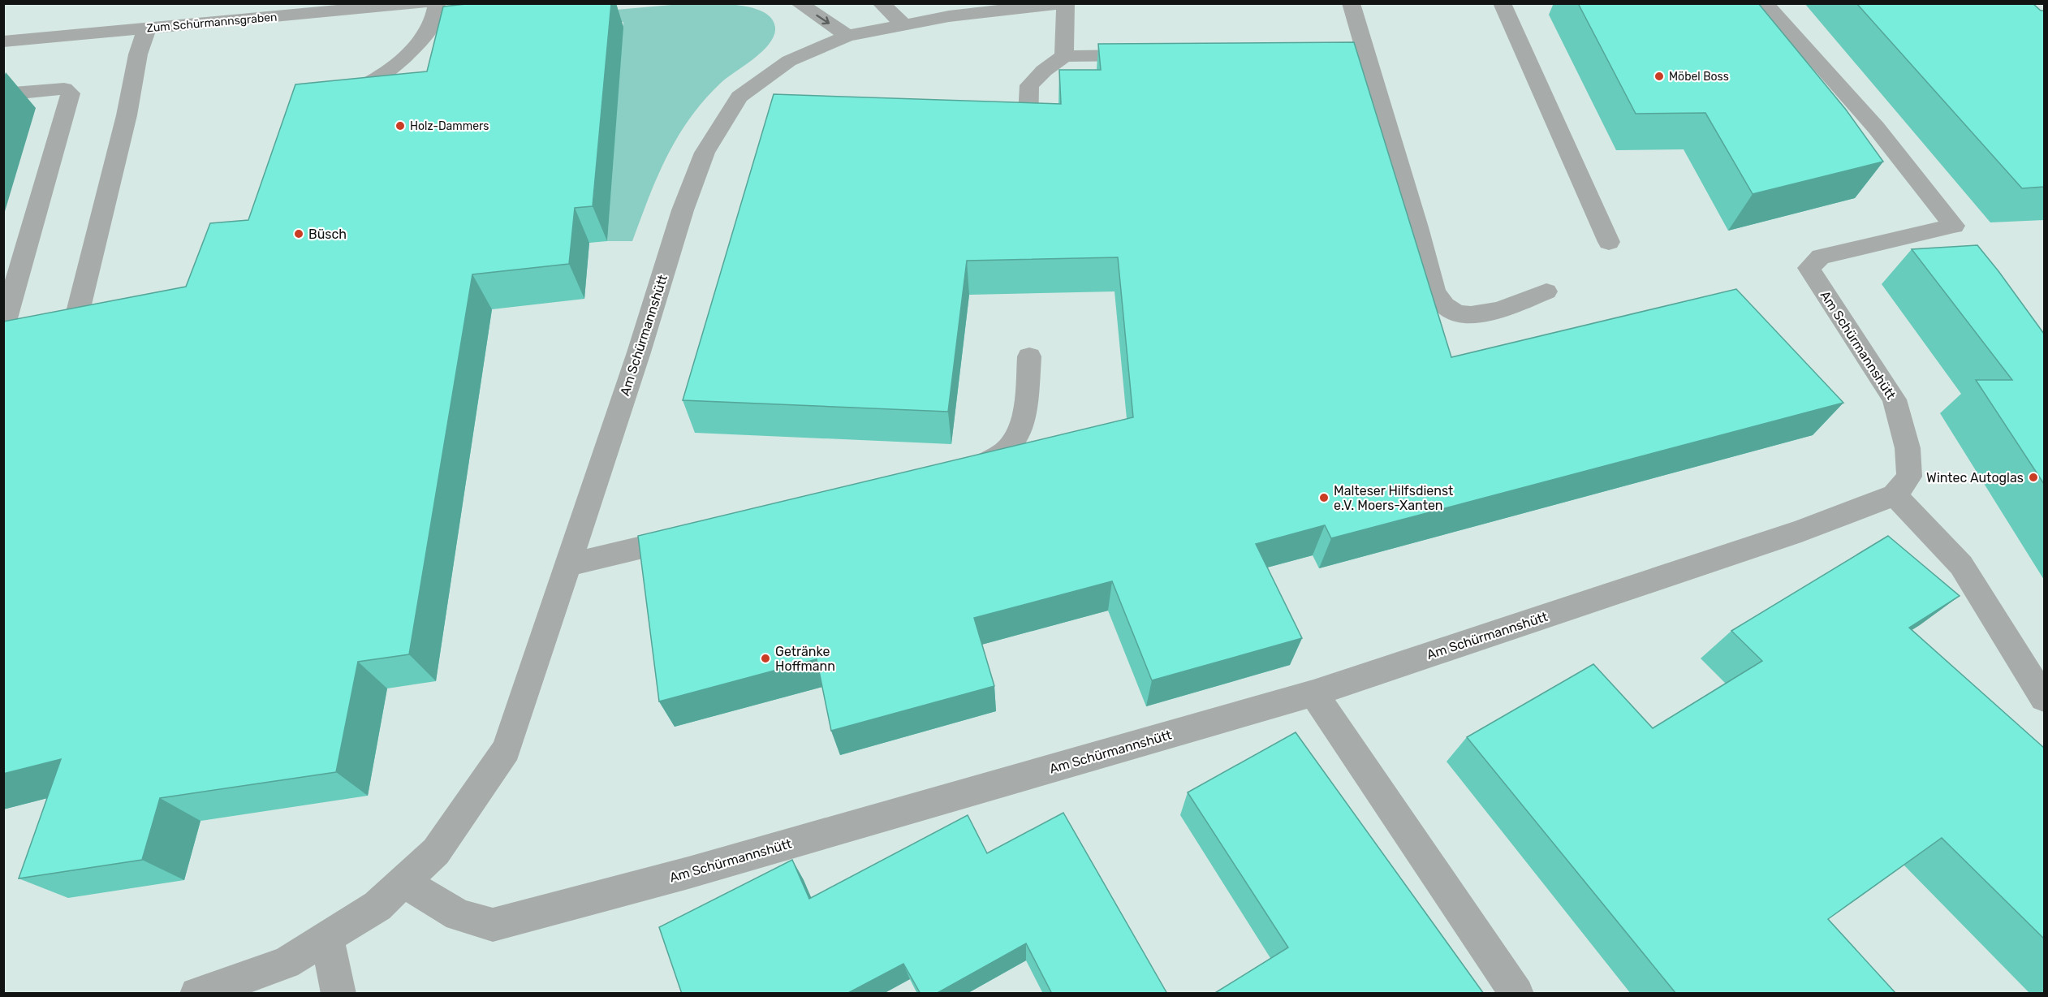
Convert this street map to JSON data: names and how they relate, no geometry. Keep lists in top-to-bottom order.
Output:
{
  "streets": {
    "street": ["Zum Schürmannsgraben", "Am Schürmannshütt"]
  },
  "places": [
    "Möbel Boss",
    "Holz-Dammers",
    "Büsch",
    "Wintec Autoglas",
    "Malteser Hilfsdienst e.V. Moers-Xanten",
    "Getränke Hoffmann"
  ]
}
